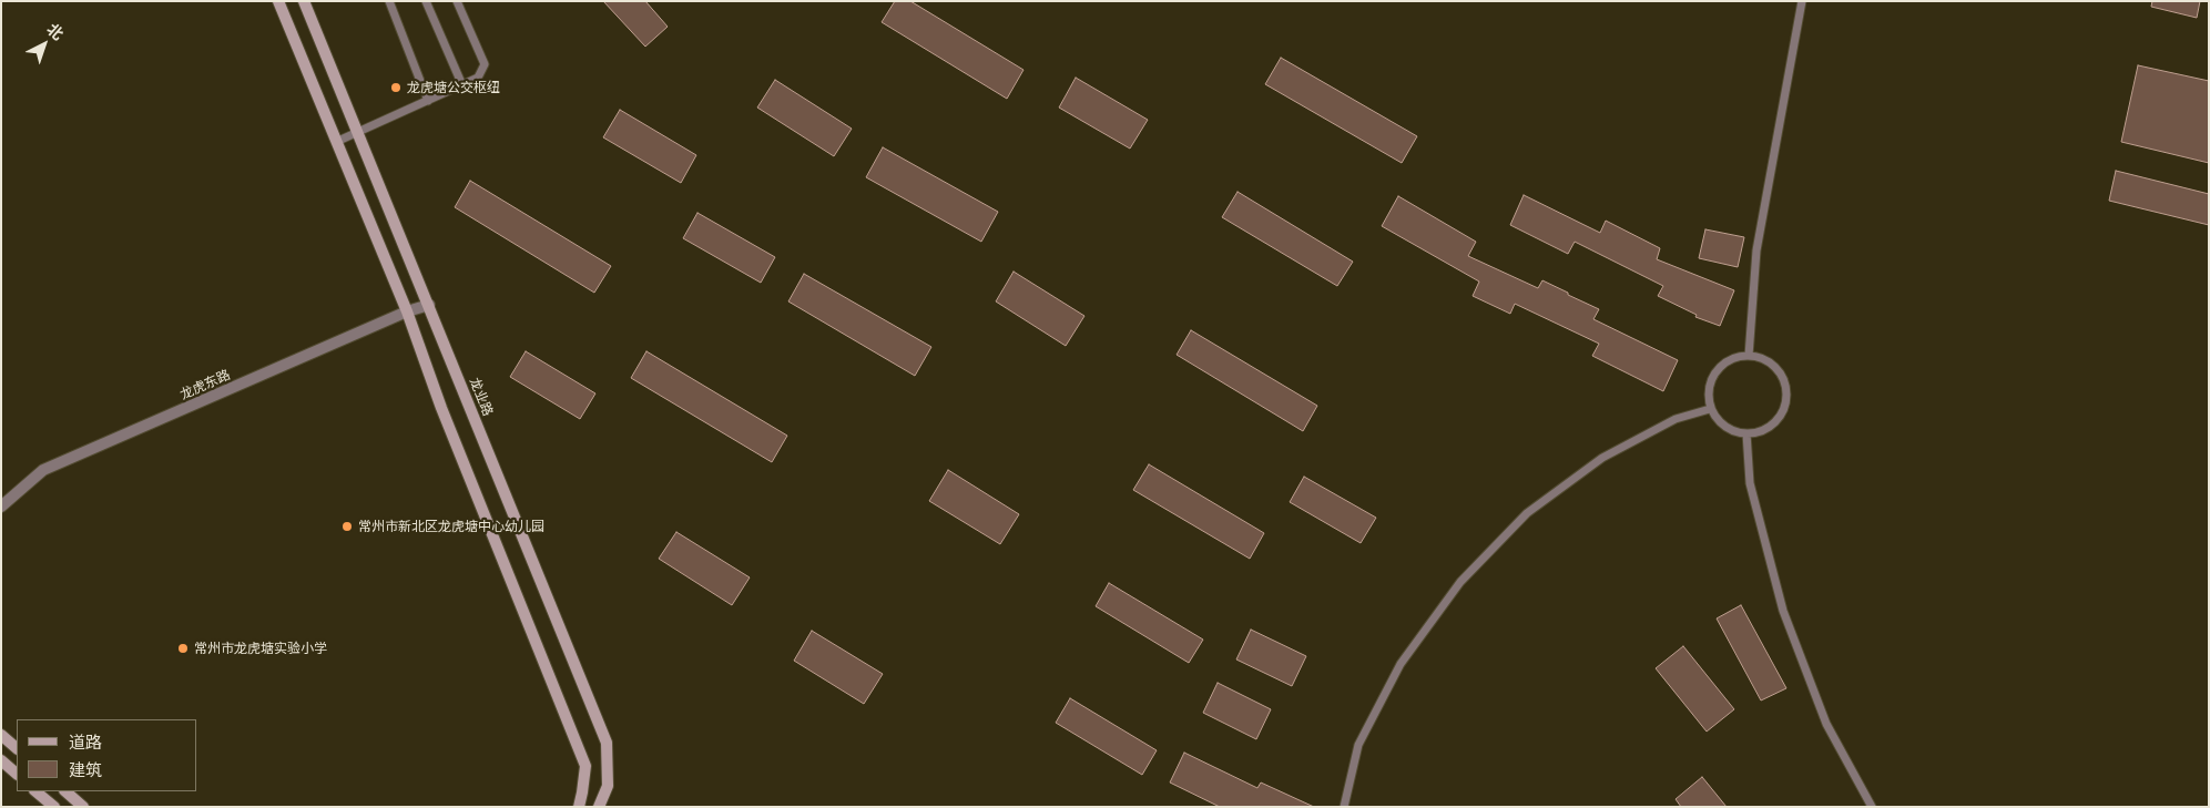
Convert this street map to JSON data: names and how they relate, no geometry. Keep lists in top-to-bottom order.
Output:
{
  "streets": {
    "street": ["龙虎东路", "龙业路"]
  },
  "crossings": [
    ["龙虎东路", "龙业路"]
  ],
  "places": ["龙虎塘公交枢纽", "常州市新北区龙虎塘中心幼儿园", "常州市龙虎塘实验小学"],
  "legend": ["道路", "建筑"],
  "north": "top right"
}
